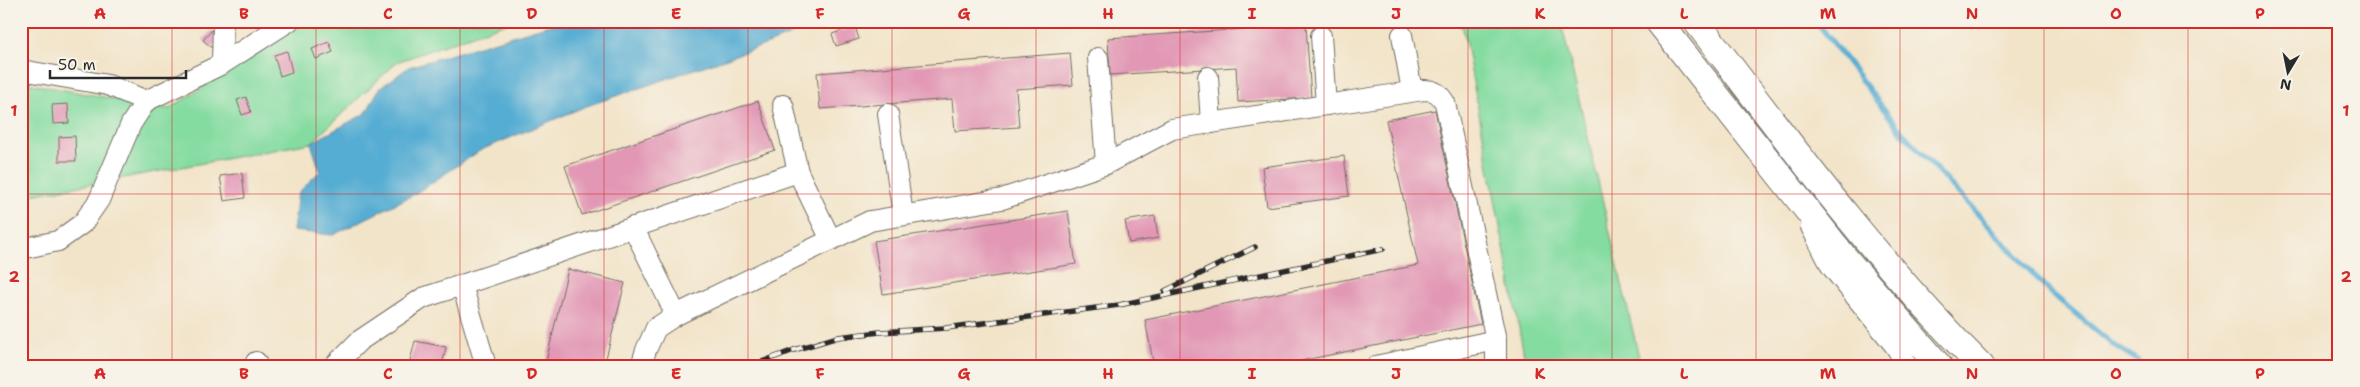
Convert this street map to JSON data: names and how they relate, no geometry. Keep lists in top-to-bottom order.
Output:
{
  "scale_bar": "50 m",
  "north": "bottom",
  "grid": {
    "columns": [
      "A",
      "B",
      "C",
      "D",
      "E",
      "F",
      "G",
      "H",
      "I",
      "J",
      "K",
      "L",
      "M",
      "N",
      "O",
      "P"
    ],
    "rows": ["1", "2"]
  }
}
